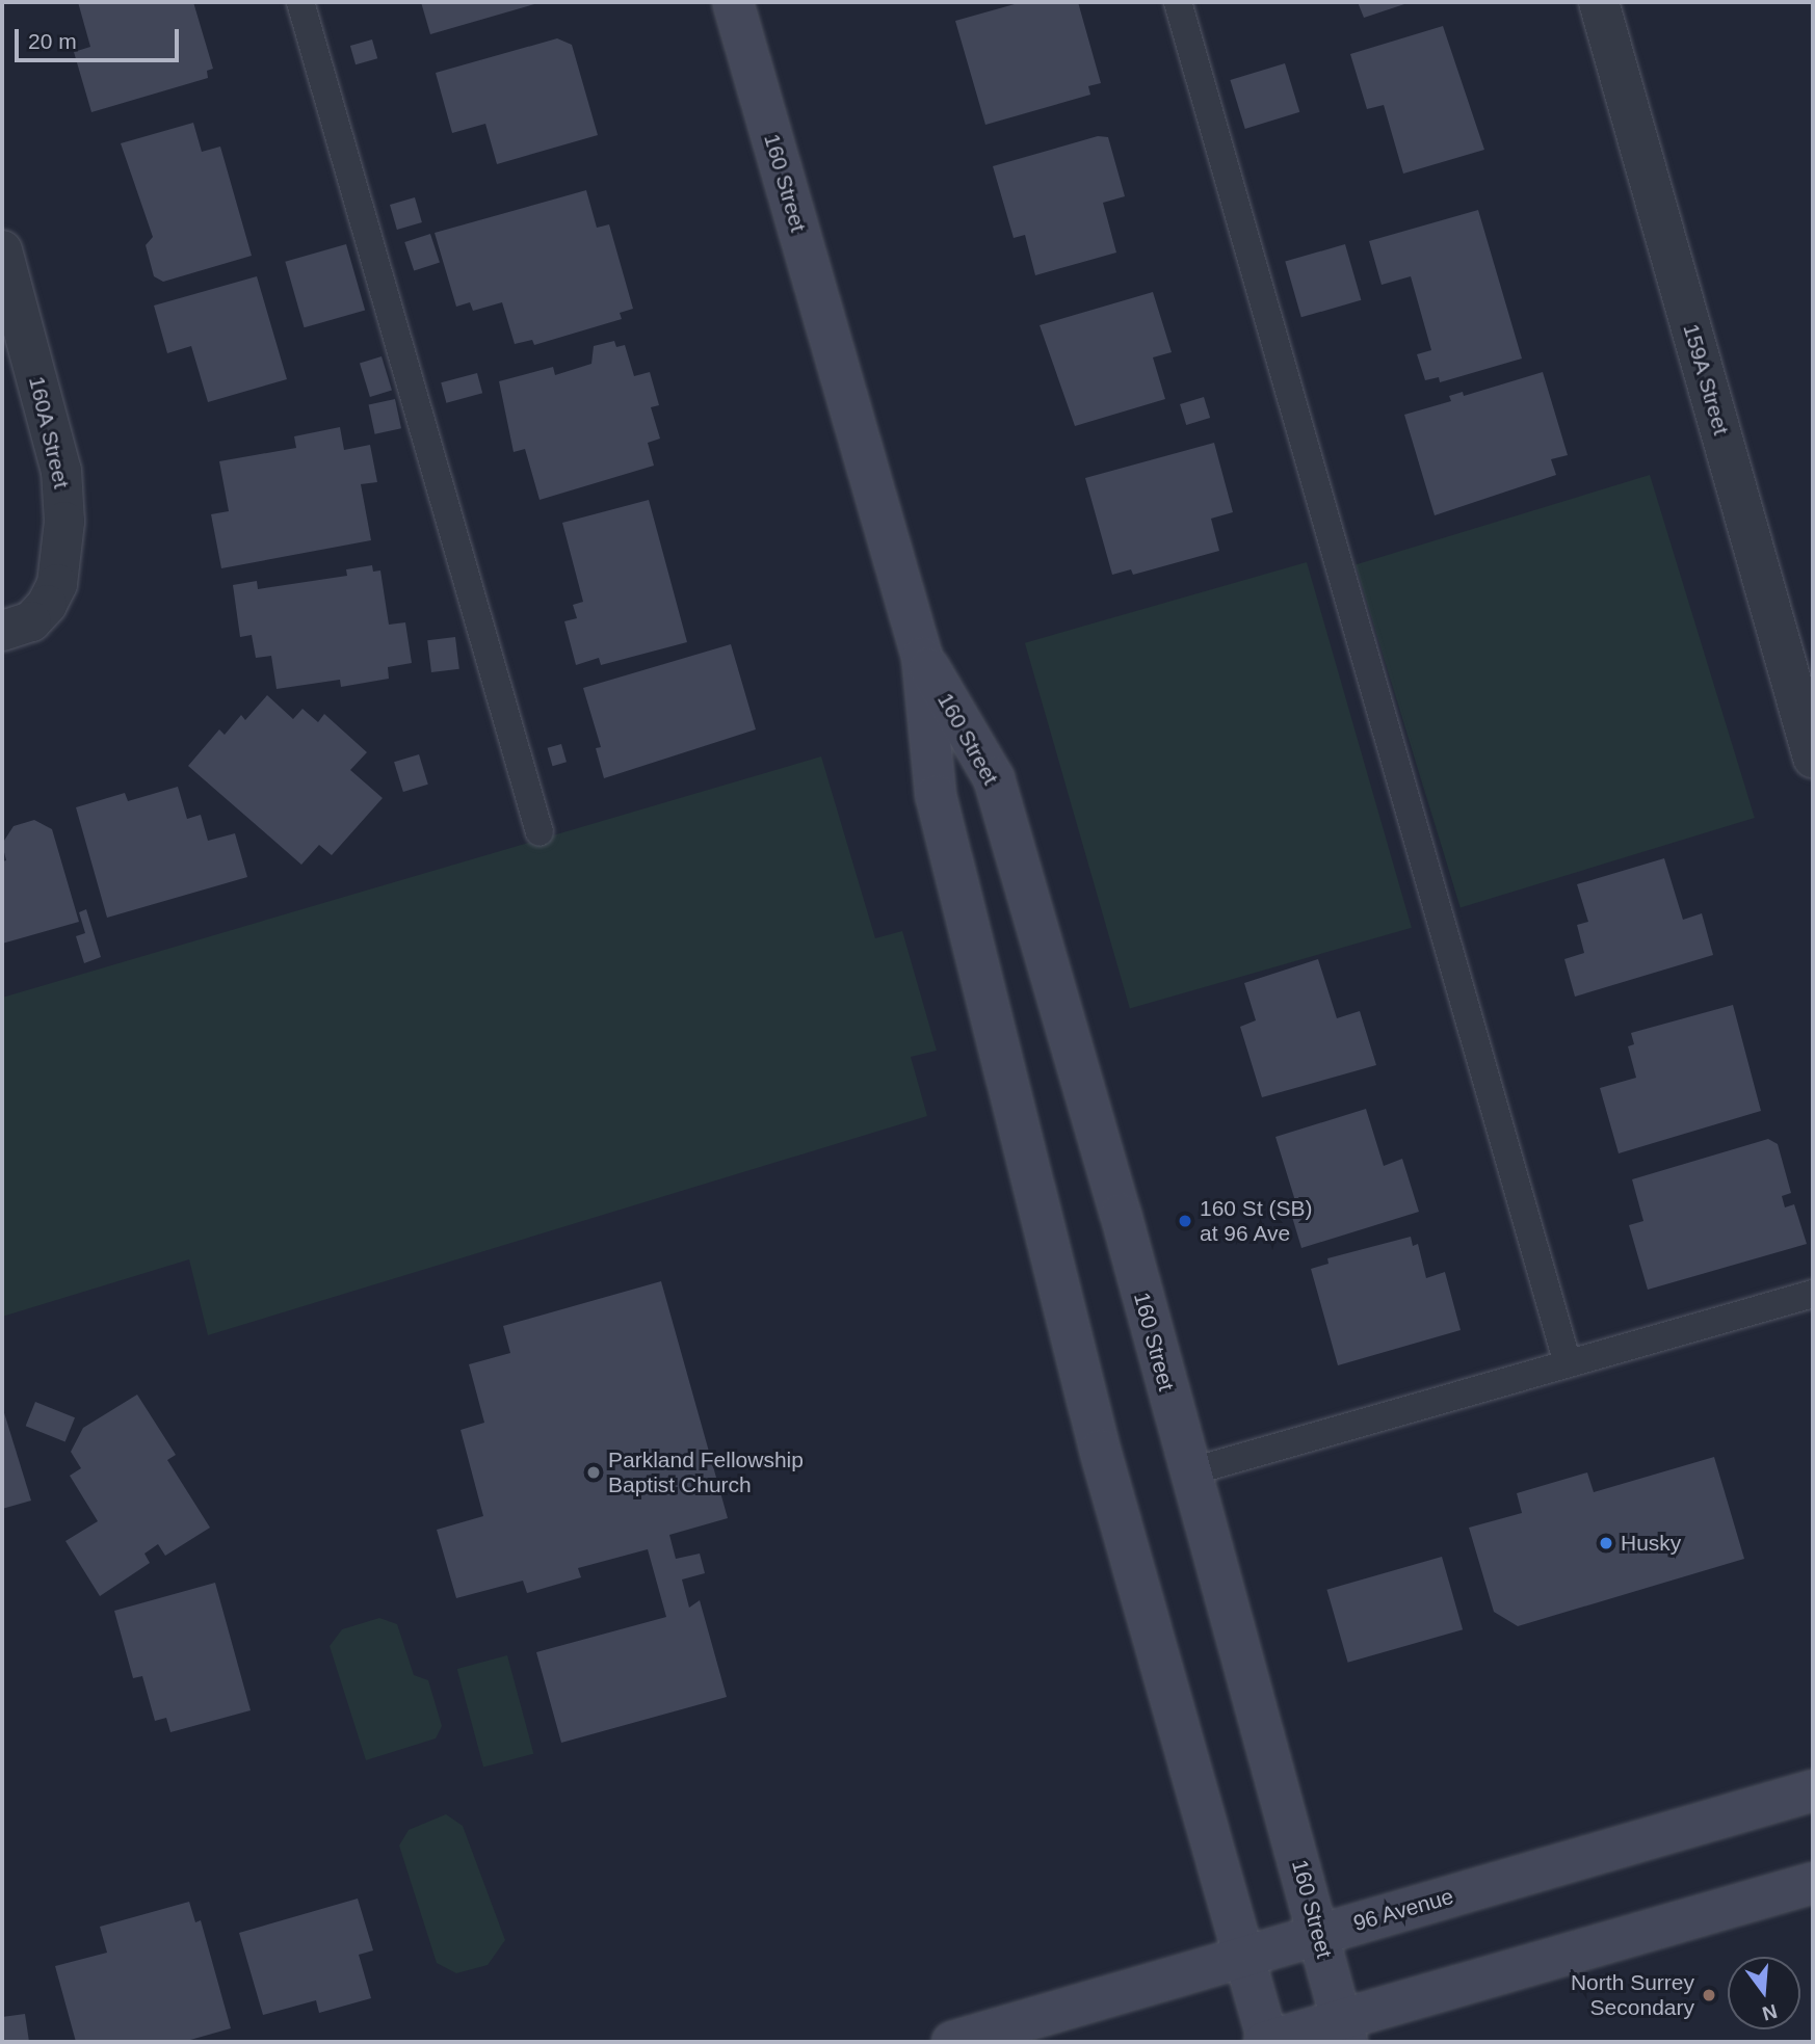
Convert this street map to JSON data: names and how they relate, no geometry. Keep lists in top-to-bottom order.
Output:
{
  "streets": {
    "main road": ["160 Street", "96 Avenue"],
    "street": ["159A Street", "160A Street"]
  },
  "crossings": [
    ["160 Street", "96 Avenue"]
  ],
  "places": [
    "160 St (SB) at 96 Ave",
    "Parkland Fellowship Baptist Church",
    "Husky",
    "North Surrey Secondary"
  ],
  "scale_bar": "20 m",
  "north": "bottom"
}
